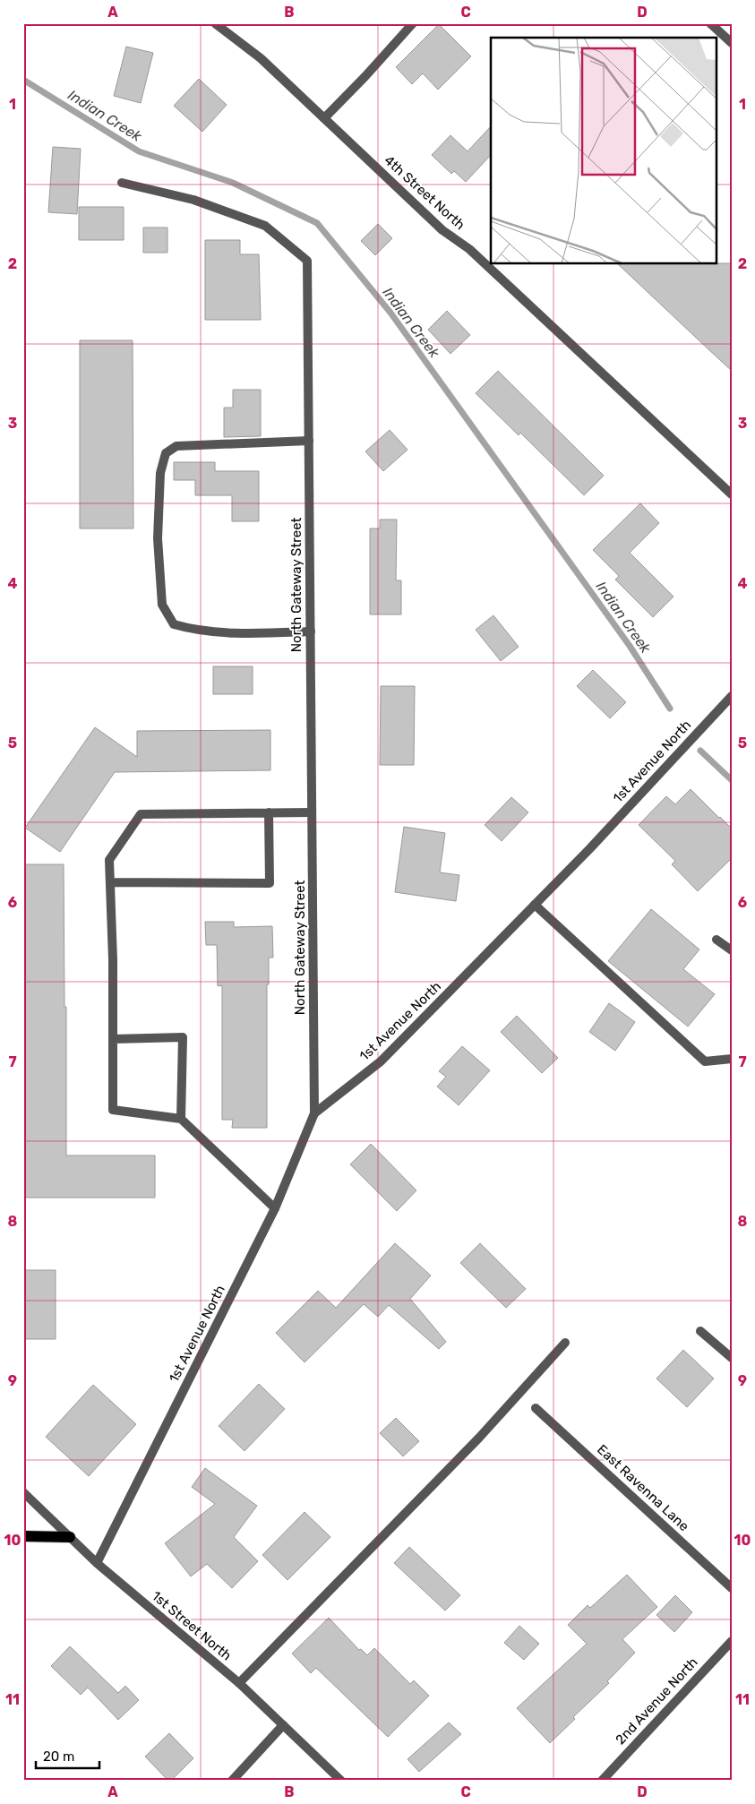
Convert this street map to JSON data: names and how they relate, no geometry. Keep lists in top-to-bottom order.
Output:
{
  "streets": {
    "street": [
      "4th Street North",
      "North Gateway Street",
      "1st Avenue North",
      "East Ravenna Lane",
      "1st Street North",
      "2nd Avenue North"
    ]
  },
  "crossings": [
    ["North Gateway Street", "1st Avenue North"],
    ["1st Avenue North", "1st Street North"]
  ],
  "water": ["Indian Creek"],
  "scale_bar": "20 m",
  "grid": {
    "columns": [
      "A",
      "B",
      "C",
      "D"
    ],
    "rows": [
      "1",
      "2",
      "3",
      "4",
      "5",
      "6",
      "7",
      "8",
      "9",
      "10",
      "11"
    ]
  }
}
